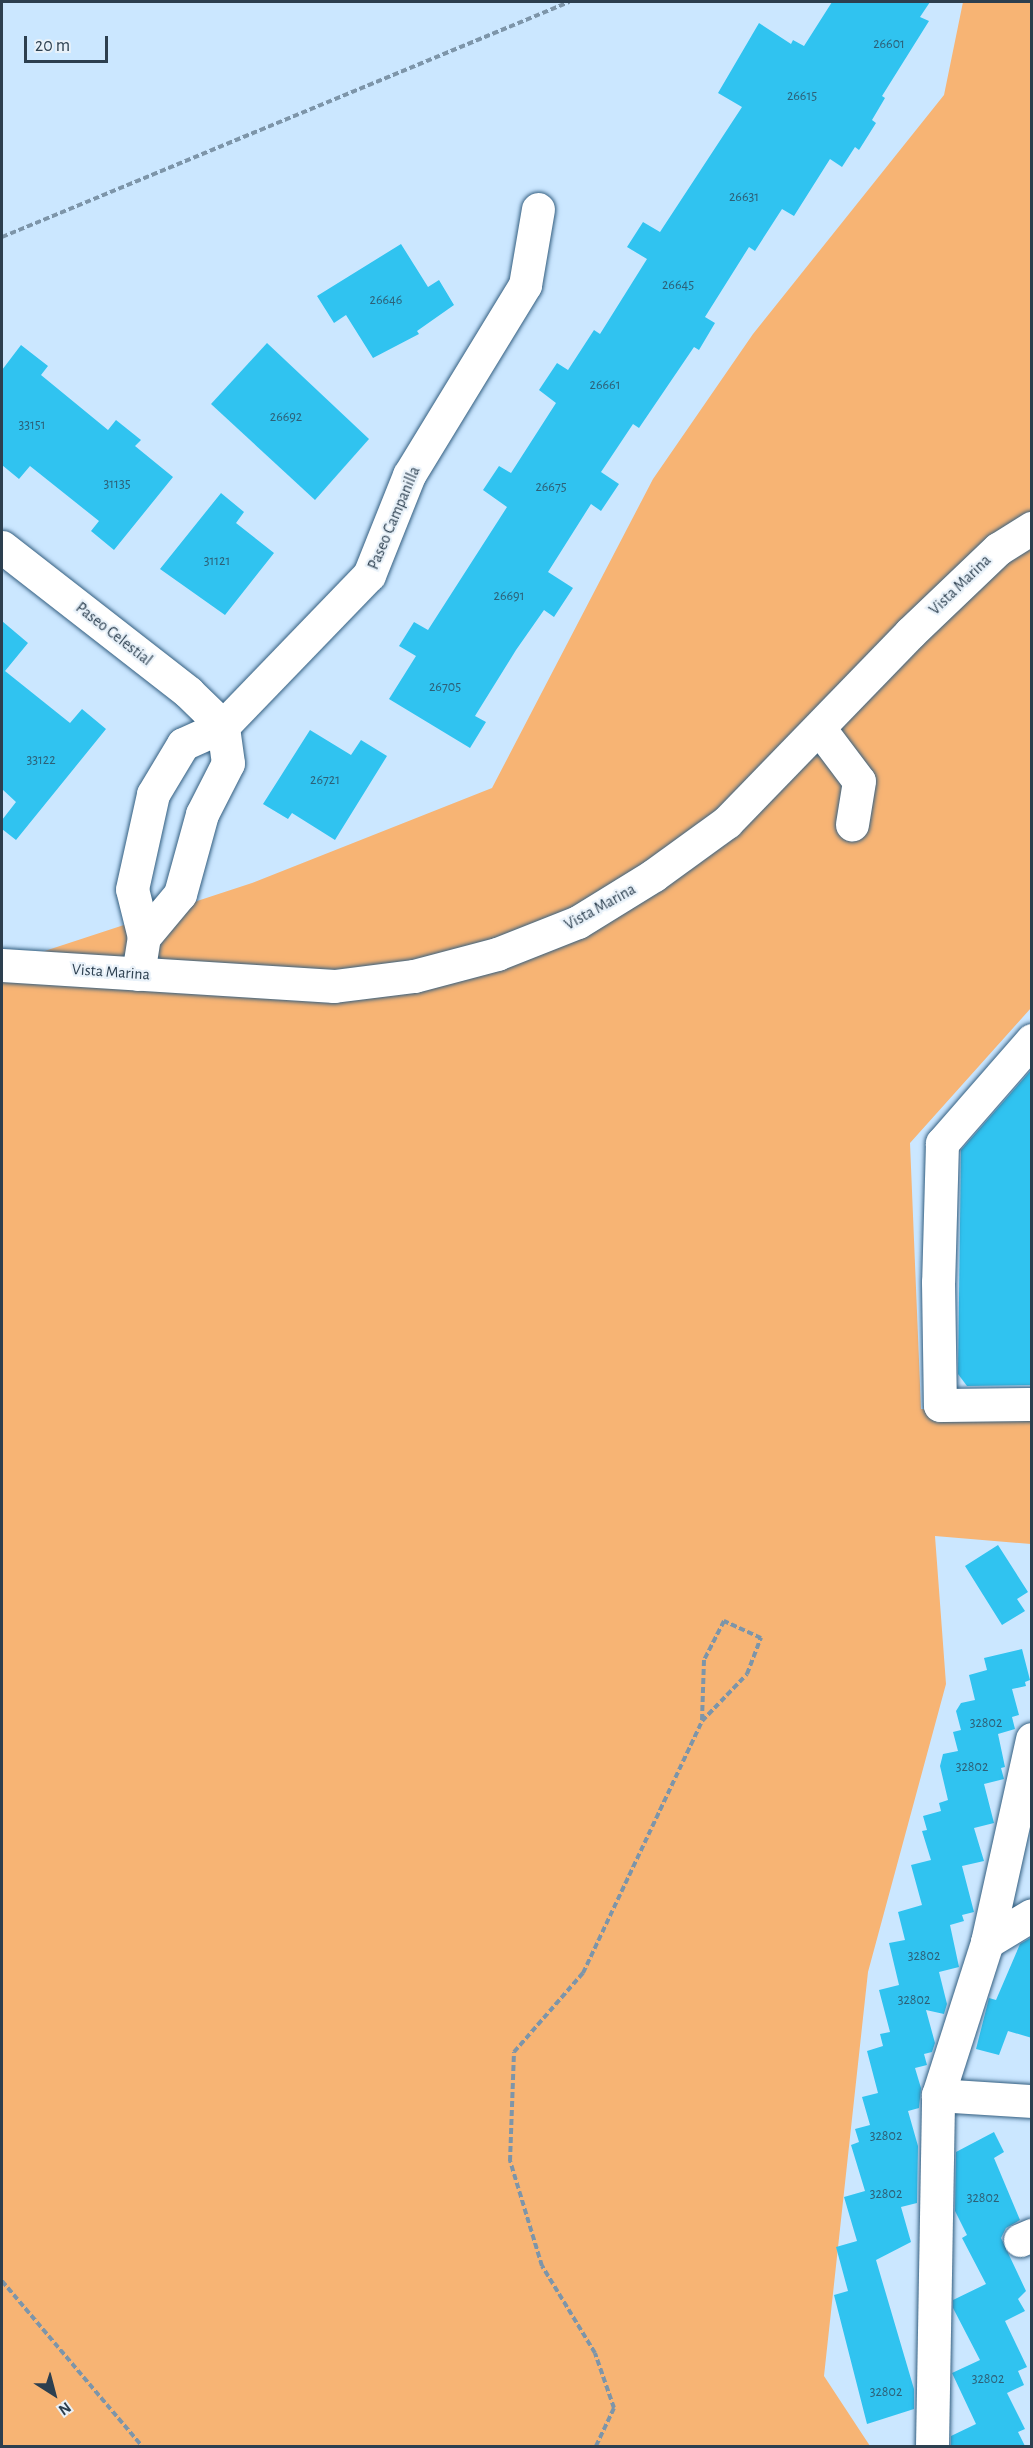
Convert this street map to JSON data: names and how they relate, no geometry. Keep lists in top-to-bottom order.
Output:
{
  "streets": {
    "street": ["Paseo Campanilla", "Vista Marina", "Paseo Celestial"]
  },
  "crossings": [
    ["Paseo Campanilla", "Paseo Celestial"]
  ],
  "house_numbers": [
    "26601",
    "26615",
    "26631",
    "26645",
    "26646",
    "26661",
    "26692",
    "33151",
    "31135",
    "26675",
    "31121",
    "26691",
    "26705",
    "33122",
    "26721",
    "32802",
    "32802",
    "32802",
    "32802",
    "32802",
    "32802",
    "32802",
    "32802",
    "32802"
  ],
  "scale_bar": "20 m",
  "north": "bottom right"
}
